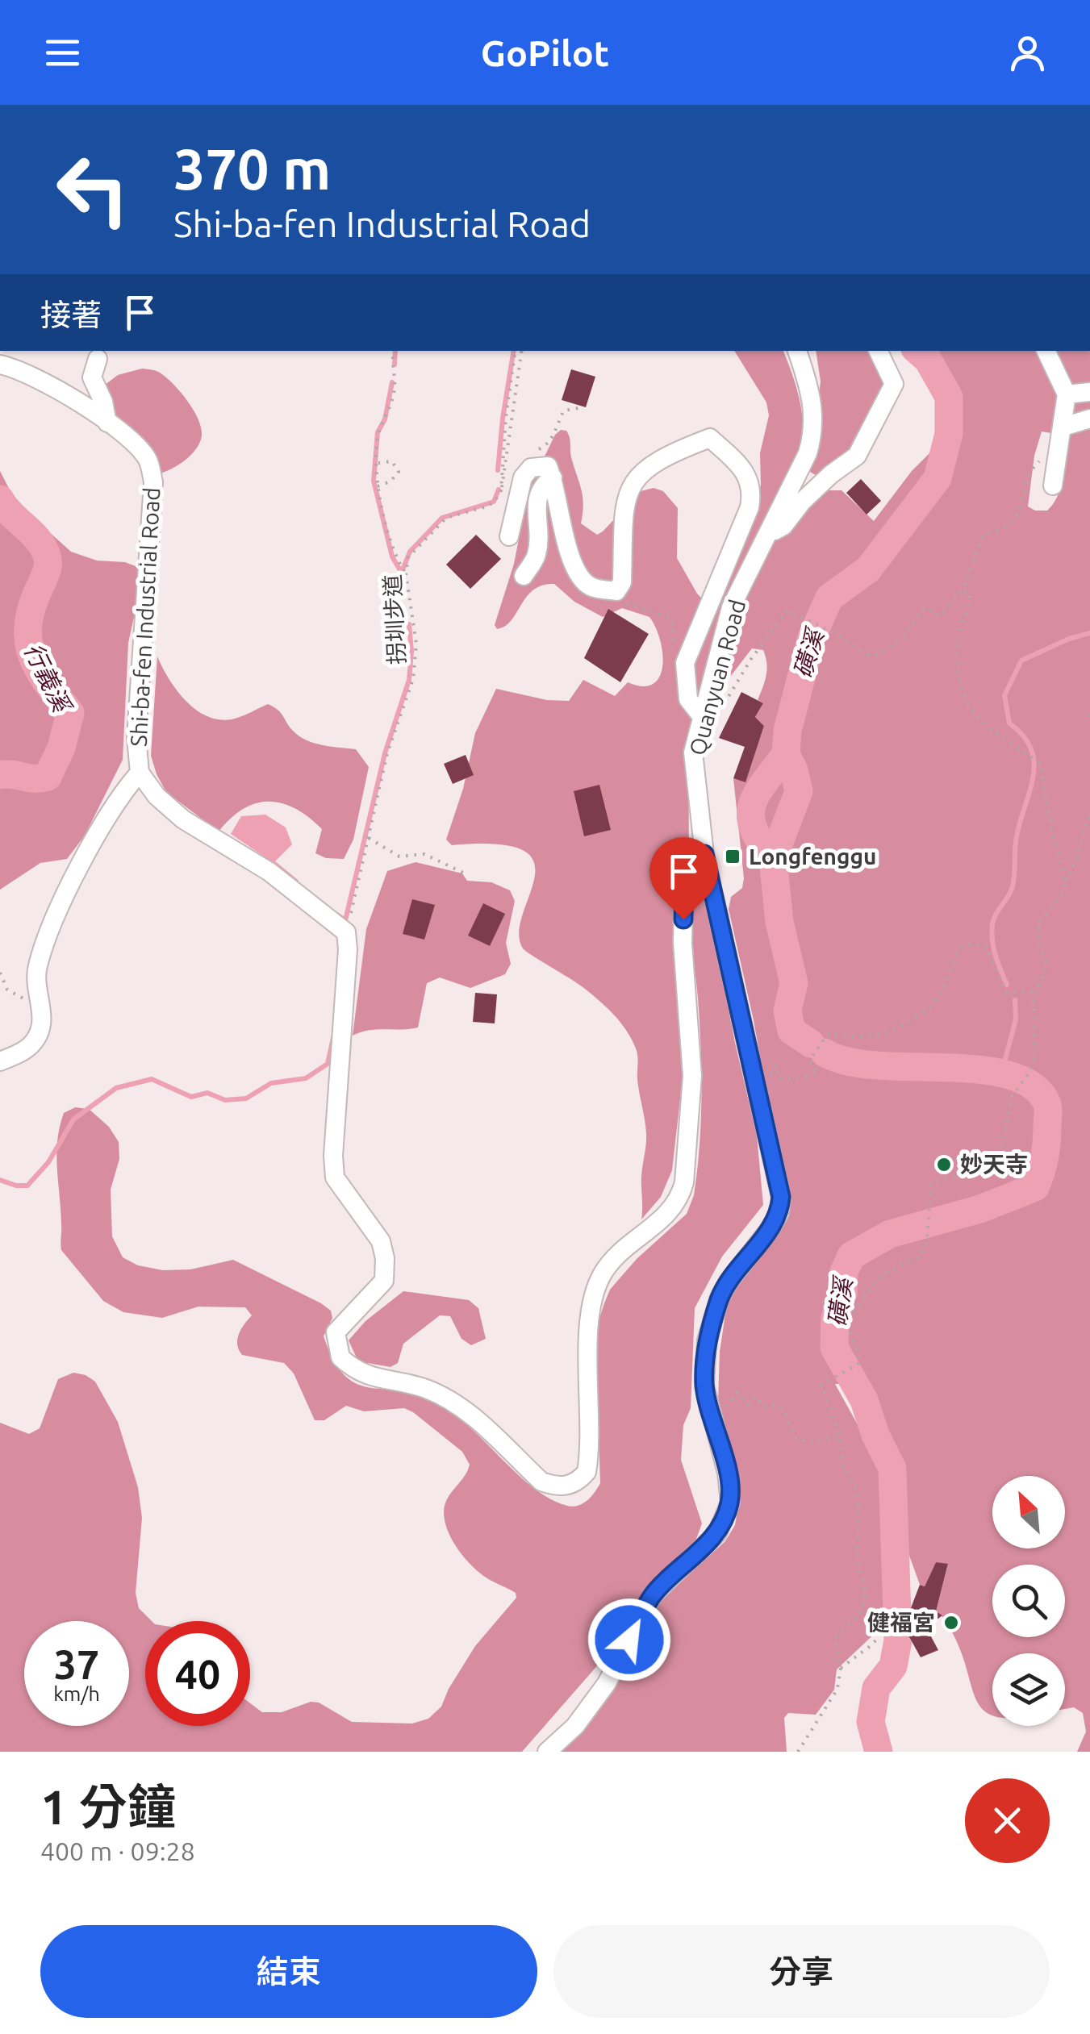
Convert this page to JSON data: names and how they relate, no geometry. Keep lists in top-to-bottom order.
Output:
{
  "streets": {
    "street": ["Shi-ba-fen Industrial Road", "Quanyuan Road"],
    "path": ["拐圳步道"]
  },
  "crossings": [
    ["Shi-ba-fen Industrial Road", "拐圳步道"]
  ],
  "water": ["磺溪", "行義溪"],
  "places": {
    "transit": ["Longfenggu"],
    "other": ["妙天寺", "健福宮"]
  },
  "north": "top left",
  "page": {
    "header": "GoPilot",
    "turn": ["370 m", "Shi-ba-fen Industrial Road"],
    "then": "接著",
    "speed": "37 km/h",
    "limit": "40",
    "heading": ["1 分鐘", "400 m · 09:28"],
    "buttons": ["結束", "分享"]
  }
}
